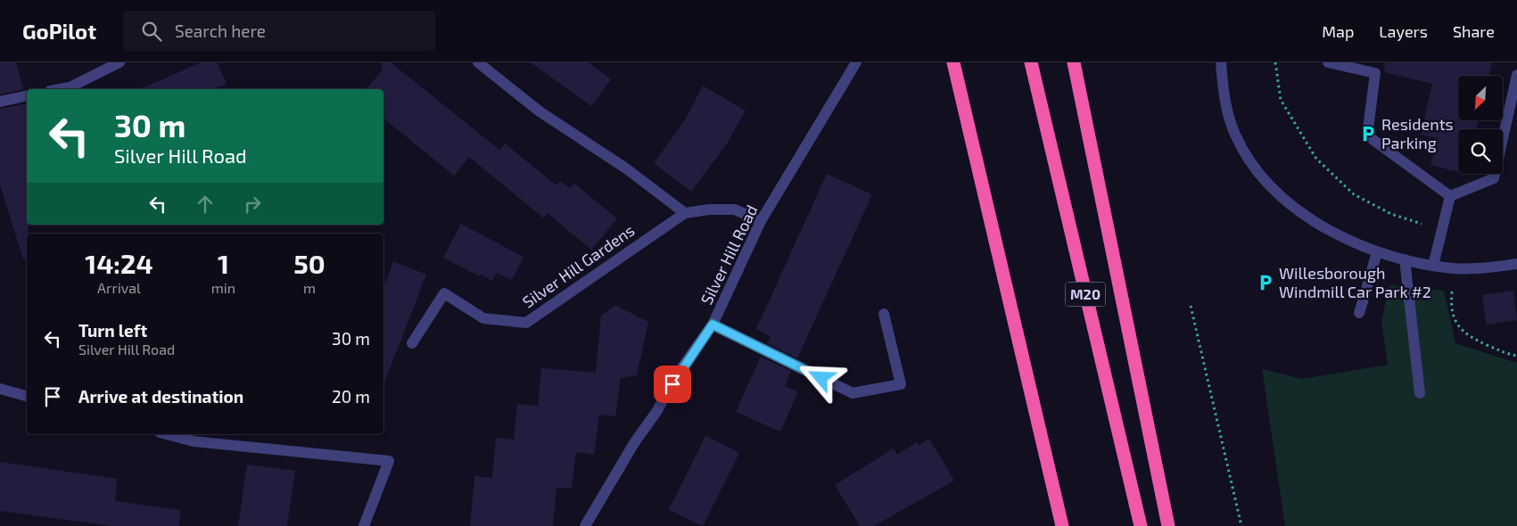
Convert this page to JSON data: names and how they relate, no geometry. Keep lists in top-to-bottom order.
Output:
{
  "streets": {
    "highway": ["M20"],
    "street": ["Silver Hill Road", "Silver Hill Gardens"]
  },
  "crossings": [
    ["Silver Hill Road", "Silver Hill Gardens"]
  ],
  "places": {
    "parking": ["Residents Parking", "Willesborough Windmill Car Park #2"]
  },
  "north": "bottom left",
  "page": {
    "header": "GoPilot",
    "search": "Search here",
    "nav": ["Map", "Layers", "Share"],
    "turn": ["30 m", "Silver Hill Road"],
    "eta": [
      "14:24",
      "Arrival",
      "1",
      "min",
      "50",
      "m"
    ],
    "list": [
      {
        "name": "Turn left",
        "note": "Silver Hill Road",
        "value": "30 m"
      },
      {
        "name": "Arrive at destination",
        "value": "20 m"
      }
    ]
  }
}
